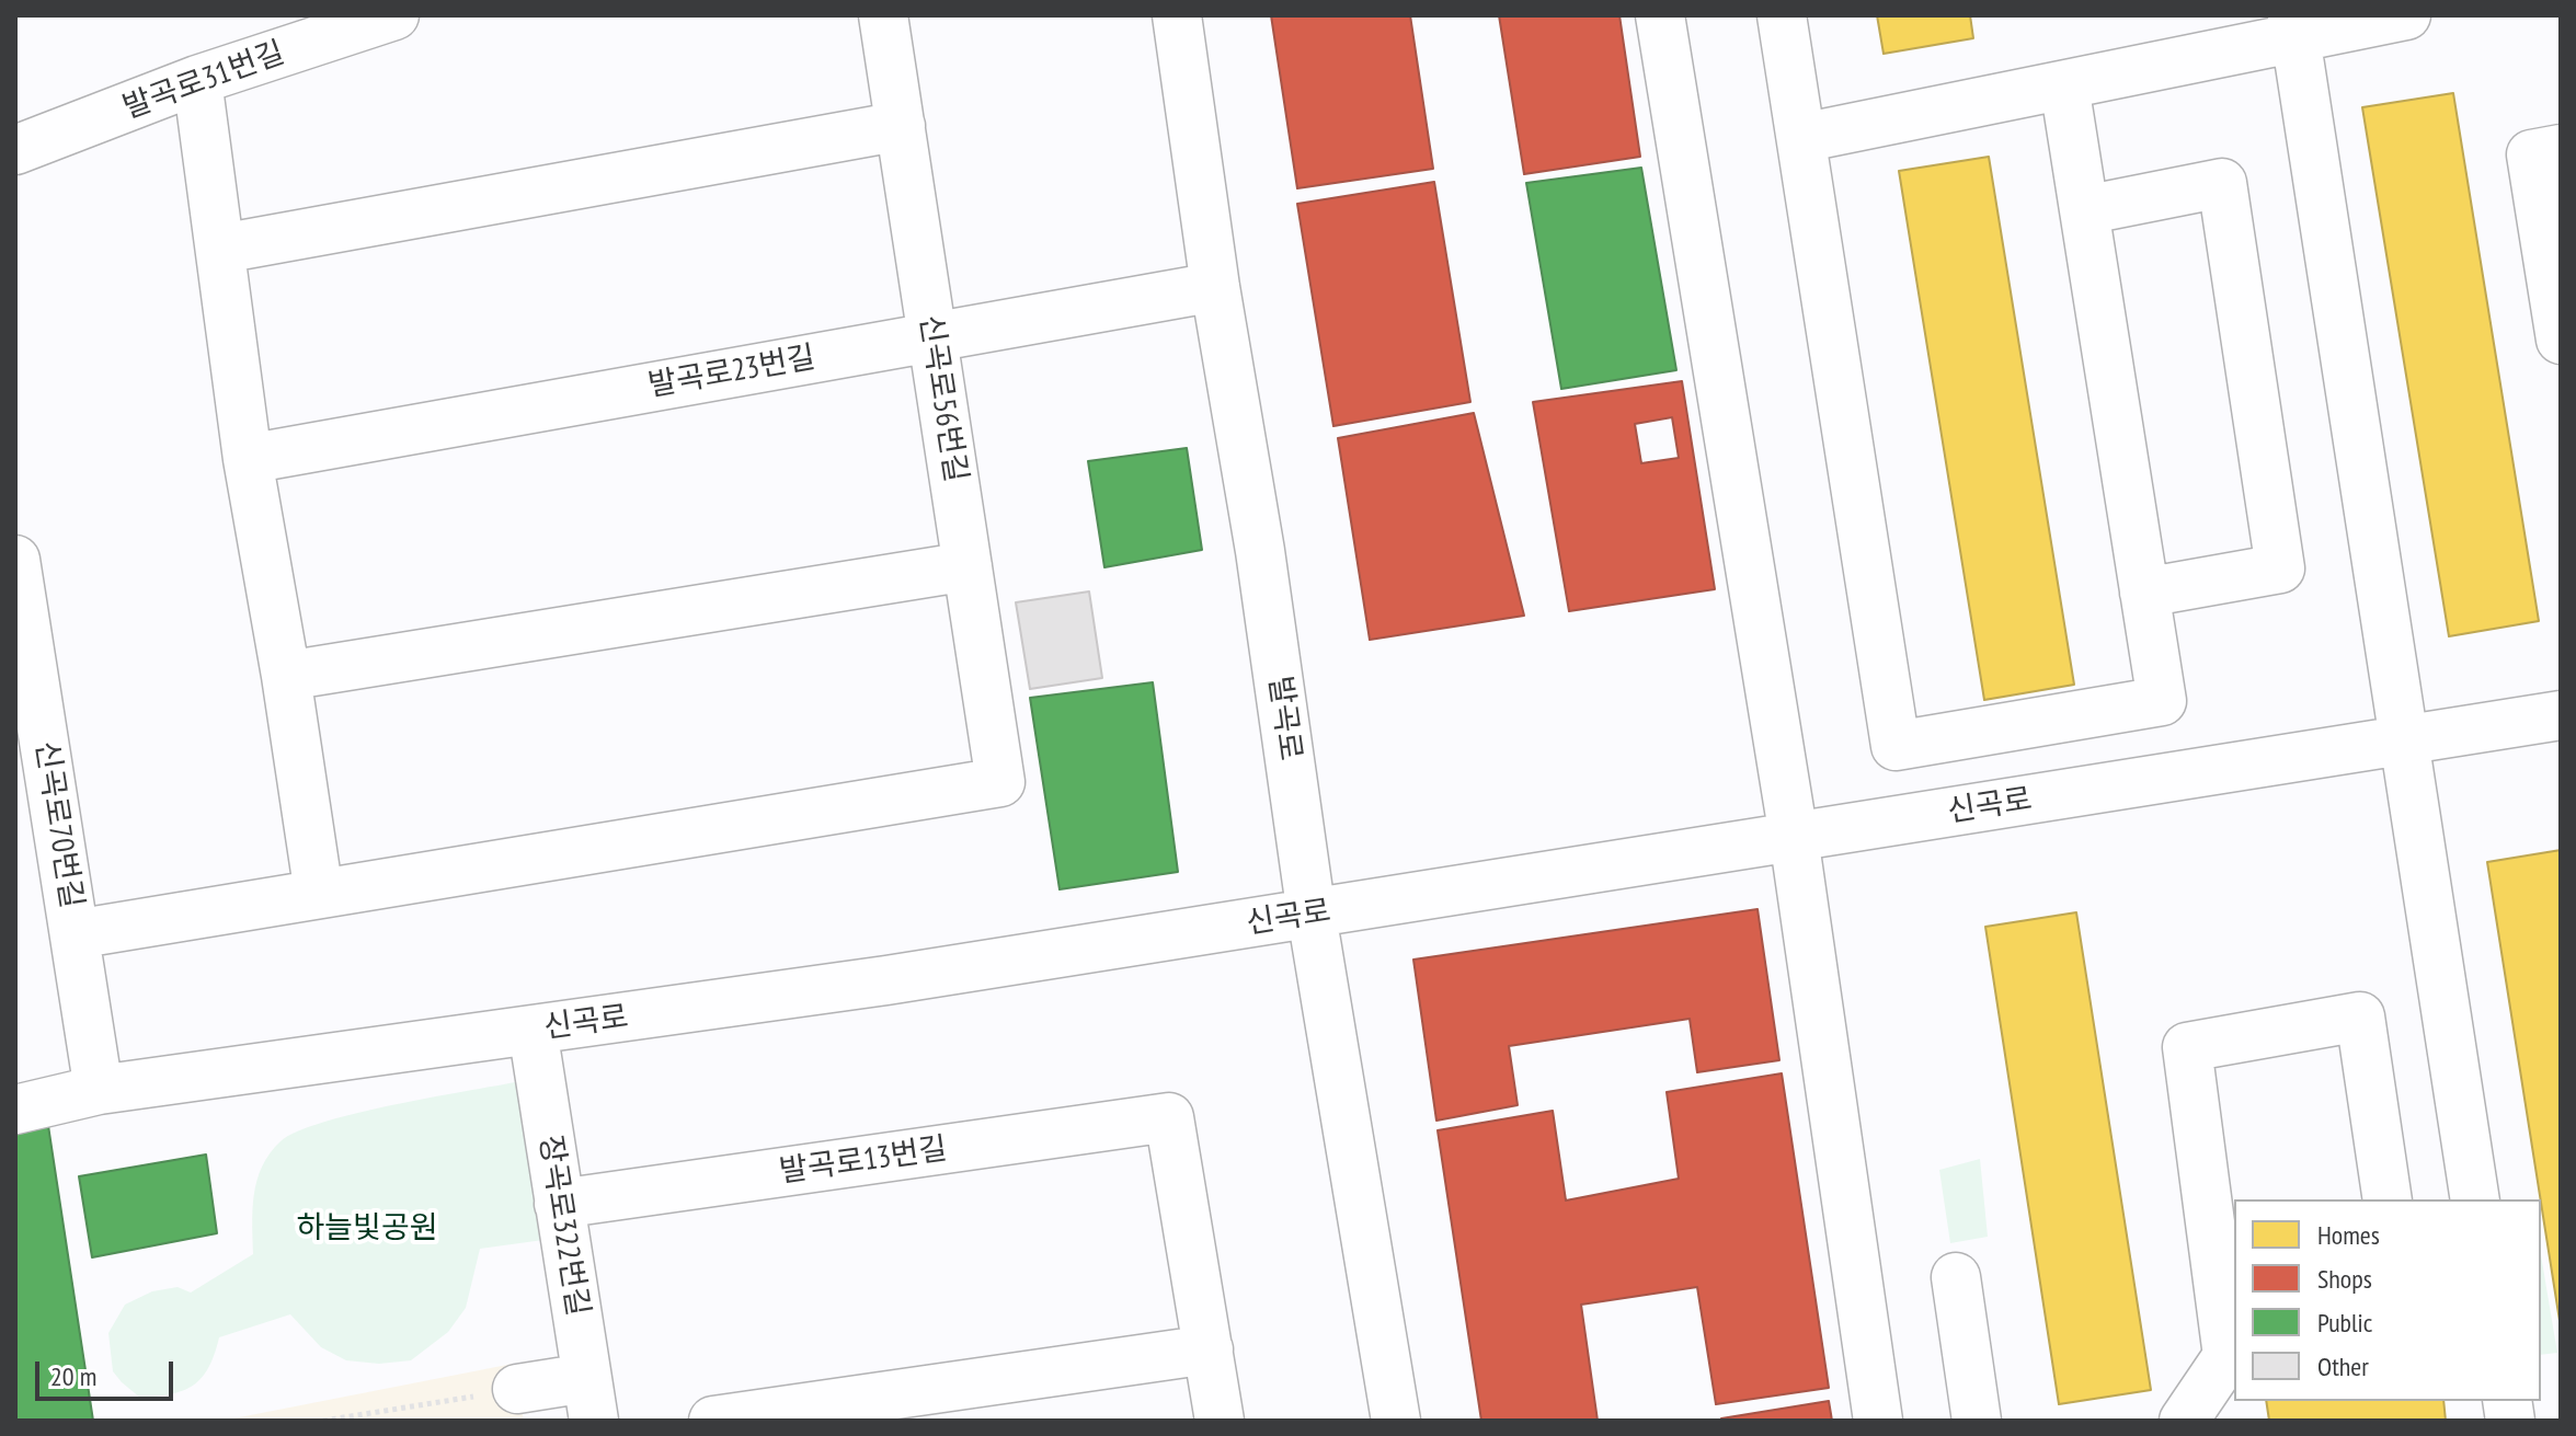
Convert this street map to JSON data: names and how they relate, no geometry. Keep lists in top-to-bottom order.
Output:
{
  "streets": {
    "street": [
      "발곡로31번길",
      "발곡로23번길",
      "신곡로56번길",
      "발곡로",
      "신곡로",
      "신곡로70번길",
      "발곡로13번길",
      "장곡로322번길"
    ]
  },
  "crossings": [
    ["발곡로23번길", "신곡로56번길"],
    ["발곡로23번길", "발곡로"],
    ["발곡로", "신곡로"],
    ["신곡로", "신곡로70번길"],
    ["신곡로", "장곡로322번길"],
    ["발곡로13번길", "장곡로322번길"]
  ],
  "parks": ["하늘빛공원"],
  "legend": [
    "Homes",
    "Shops",
    "Public",
    "Other"
  ],
  "scale_bar": "20 m"
}
